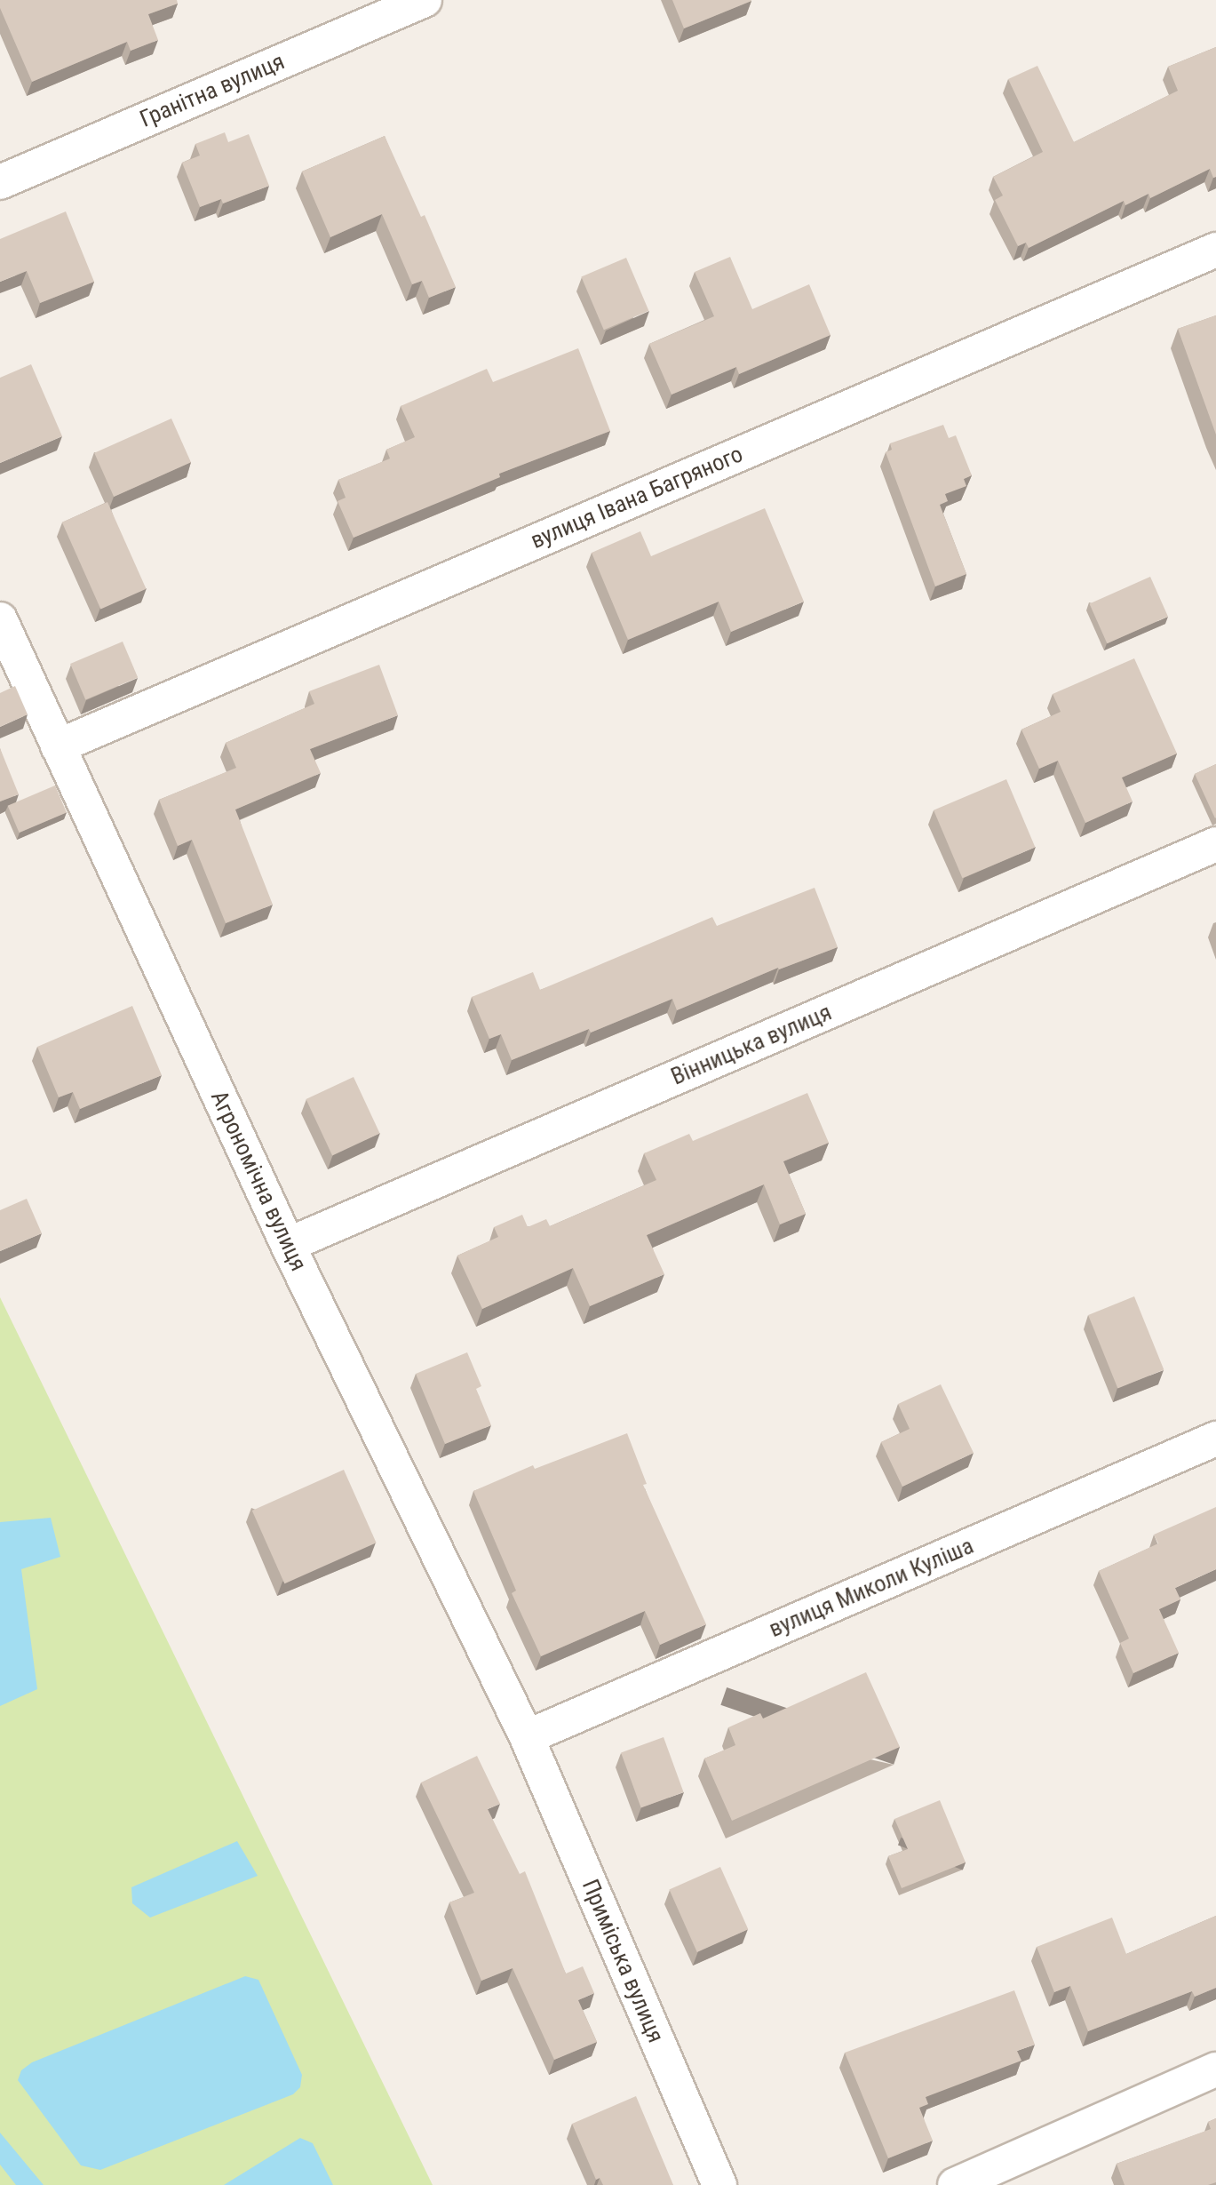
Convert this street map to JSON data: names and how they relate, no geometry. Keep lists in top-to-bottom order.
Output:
{
  "streets": {
    "street": [
      "Гранітна вулиця",
      "вулиця Івана Багряного",
      "Вінницька вулиця",
      "Агрономічна вулиця",
      "вулиця Миколи Куліша",
      "Приміська вулиця"
    ]
  },
  "crossings": [
    ["вулиця Івана Багряного", "Агрономічна вулиця"],
    ["Вінницька вулиця", "Агрономічна вулиця"],
    ["Агрономічна вулиця", "вулиця Миколи Куліша"],
    ["Агрономічна вулиця", "Приміська вулиця"],
    ["вулиця Миколи Куліша", "Приміська вулиця"]
  ]
}
